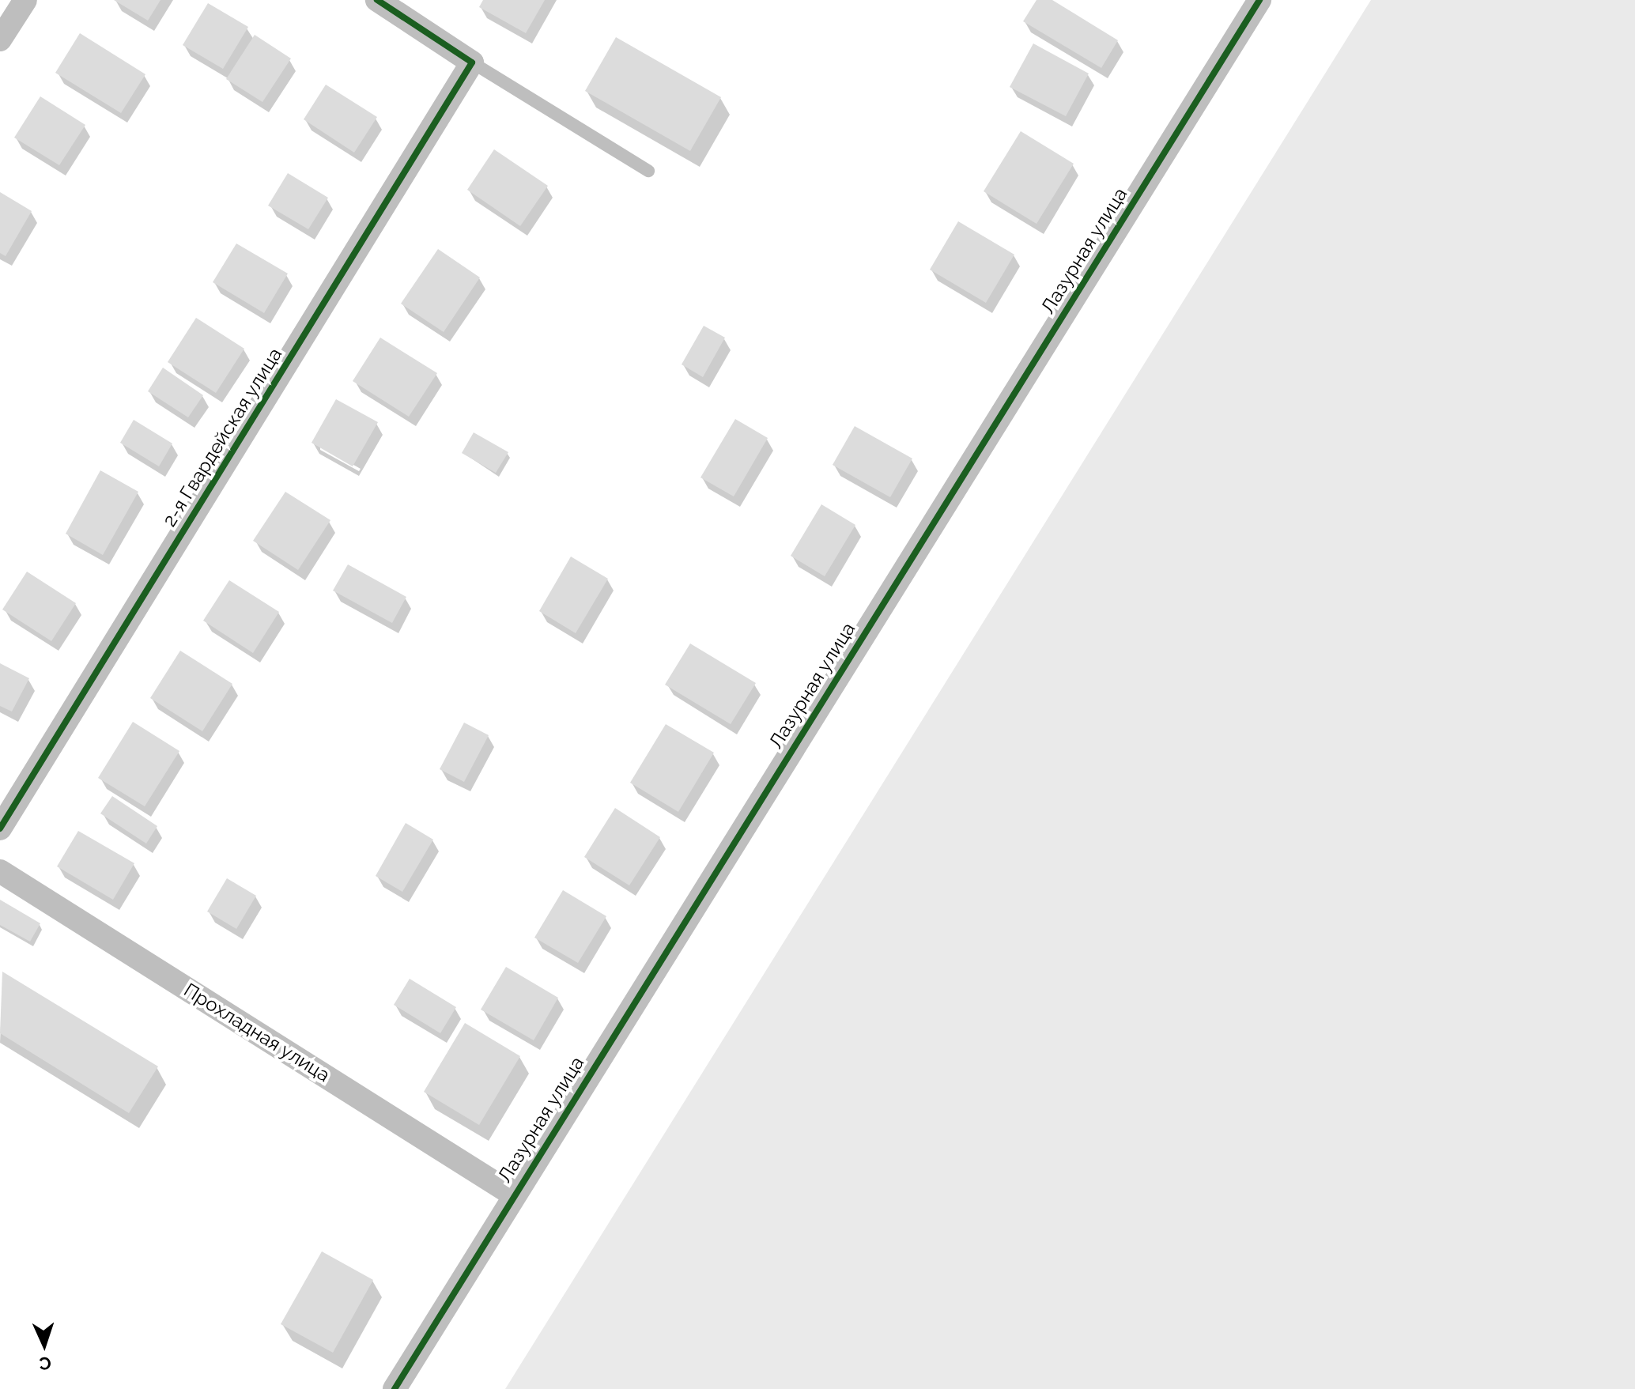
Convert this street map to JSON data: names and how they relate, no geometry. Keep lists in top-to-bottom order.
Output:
{
  "streets": {
    "street": ["Лазурная улица", "2-я Гвардейская улица", "Прохладная улица"]
  },
  "crossings": [
    ["Лазурная улица", "Прохладная улица"]
  ],
  "north": "bottom"
}
